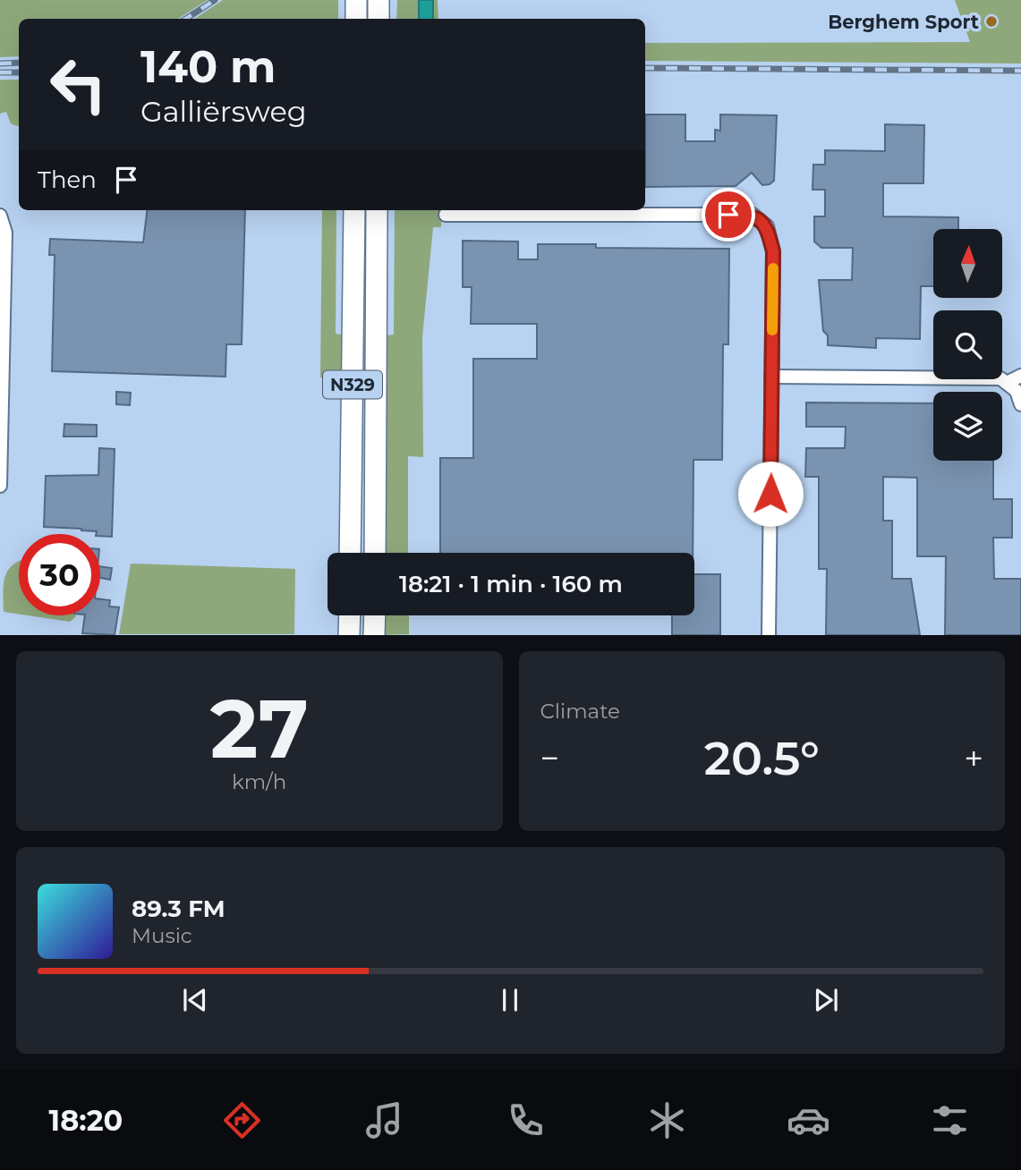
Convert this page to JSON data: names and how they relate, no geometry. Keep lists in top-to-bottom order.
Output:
{
  "streets": {
    "main road": ["N329"]
  },
  "places": ["Berghem Sport"],
  "north": "top",
  "page": {
    "turn": ["140 m", "Galliërsweg"],
    "then": "Then",
    "limit": "30",
    "trip": "18:21 · 1 min · 160 m",
    "tile": [
      ["27", "km/h"],
      "Climate"
    ],
    "heat": ["−", "20.5°", "+"],
    "song": ["89.3 FM", "Music"],
    "tabs": "18:20"
  }
}
